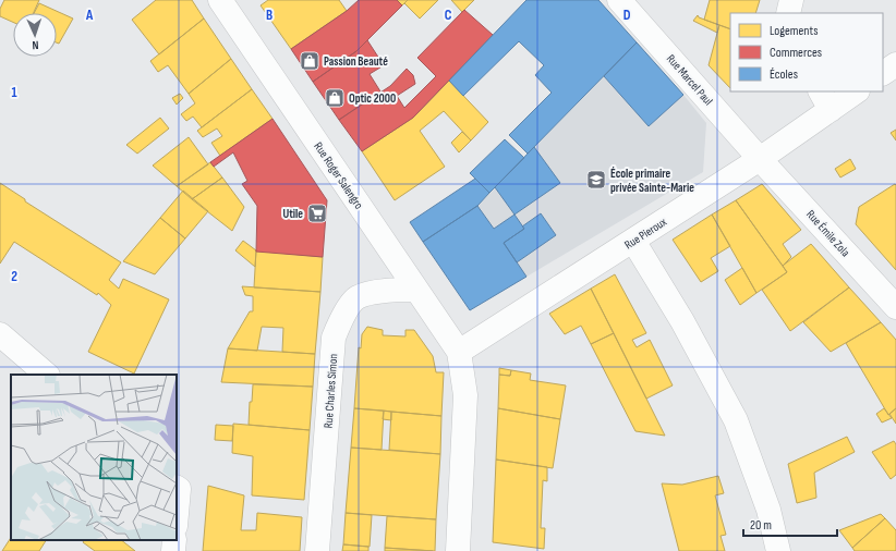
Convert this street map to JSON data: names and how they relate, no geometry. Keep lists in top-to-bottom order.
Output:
{
  "streets": {
    "street": [
      "Rue Marcel Paul",
      "Rue Roger Salengro",
      "Rue Pieroux",
      "Rue Émile Zola",
      "Rue Charles Simon"
    ]
  },
  "crossings": [
    ["Rue Marcel Paul", "Rue Pieroux"],
    ["Rue Marcel Paul", "Rue Émile Zola"],
    ["Rue Roger Salengro", "Rue Pieroux"],
    ["Rue Roger Salengro", "Rue Charles Simon"],
    ["Rue Pieroux", "Rue Émile Zola"]
  ],
  "places": {
    "shop": ["Passion Beauté", "Optic 2000"],
    "school or university": ["École primaire privée Sainte-Marie"],
    "supermarket": ["Utile"]
  },
  "legend": ["Logements", "Commerces", "Écoles"],
  "scale_bar": "20 m",
  "north": "bottom",
  "grid": {
    "columns": [
      "A",
      "B",
      "C",
      "D"
    ],
    "rows": ["1", "2"]
  }
}
